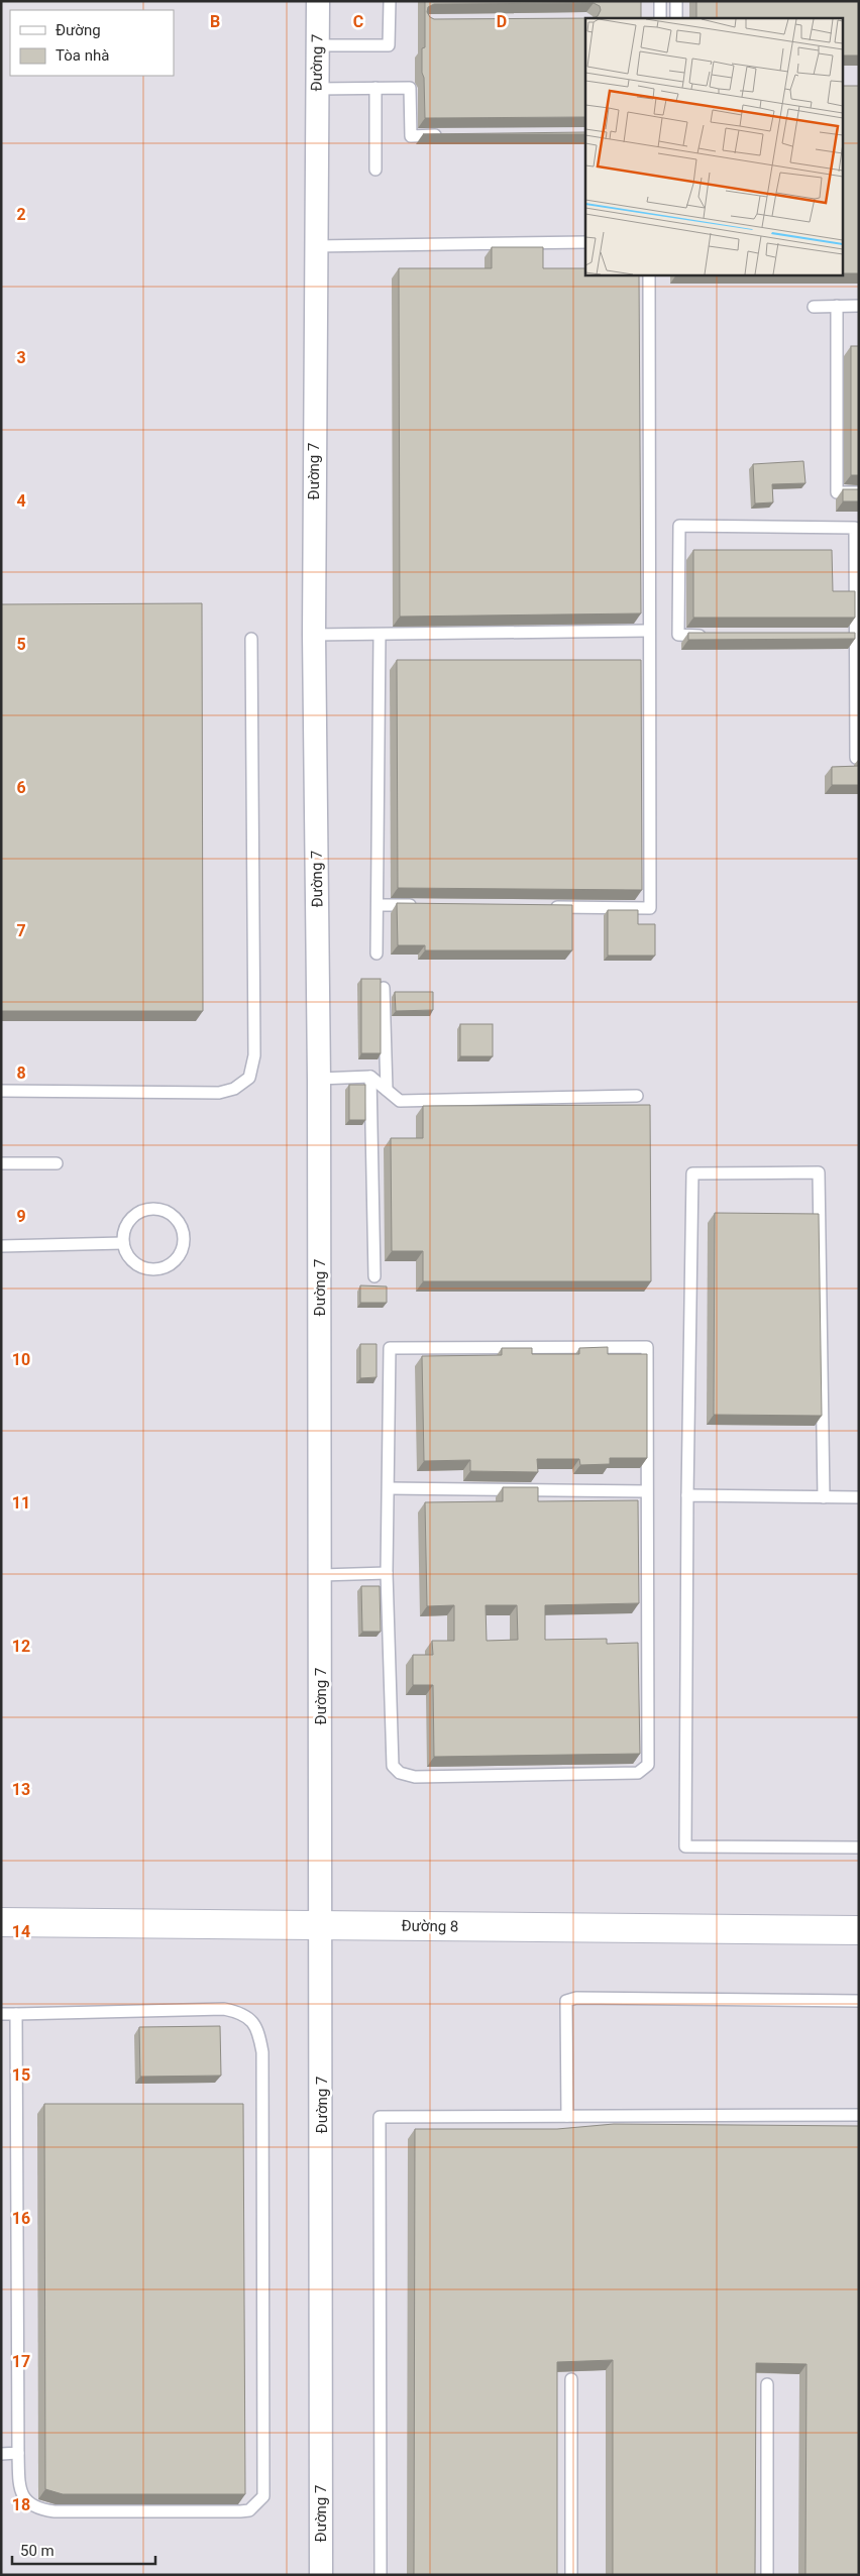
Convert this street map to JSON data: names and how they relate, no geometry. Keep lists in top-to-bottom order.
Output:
{
  "streets": {
    "street": ["Đường 7", "Đường 8"]
  },
  "crossings": [
    ["Đường 7", "Đường 8"]
  ],
  "legend": ["Đường", "Tòa nhà"],
  "scale_bar": "50 m",
  "grid": {
    "columns": ["B", "C", "D"],
    "rows": [
      "2",
      "3",
      "4",
      "5",
      "6",
      "7",
      "8",
      "9",
      "10",
      "11",
      "12",
      "13",
      "14",
      "15",
      "16",
      "17",
      "18"
    ]
  }
}
